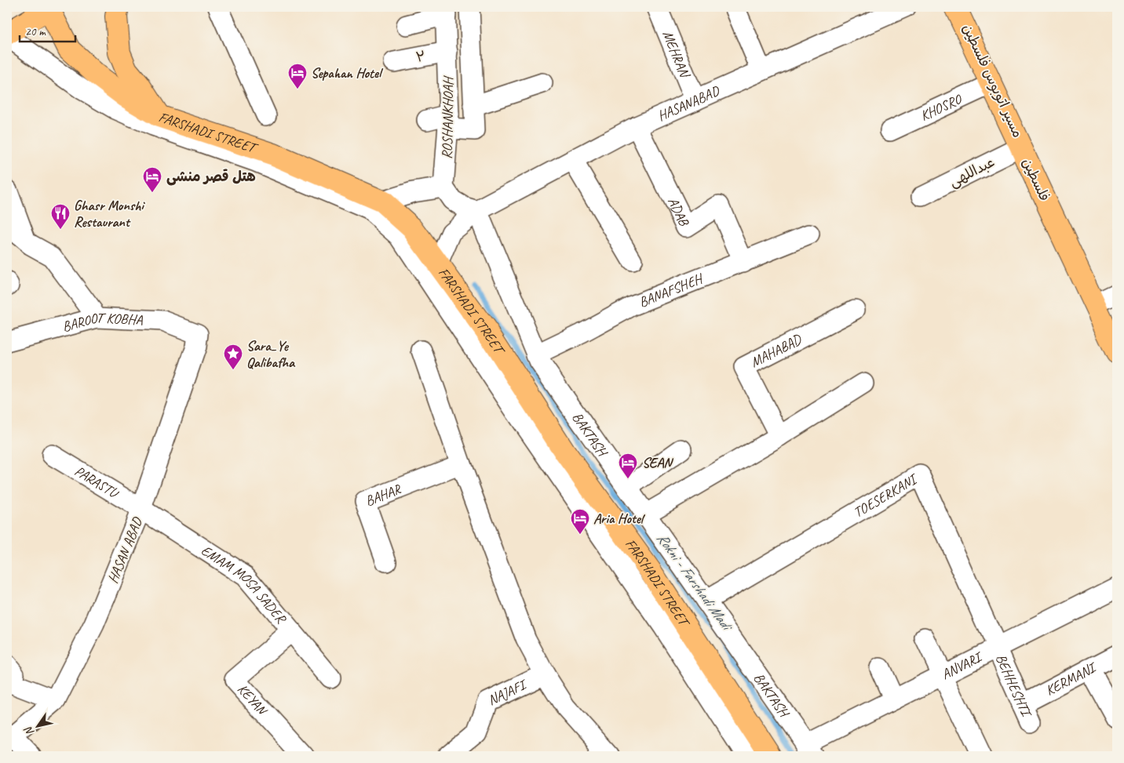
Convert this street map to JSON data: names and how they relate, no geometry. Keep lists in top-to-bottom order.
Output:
{
  "streets": {
    "main road": ["FARSHADI STREET", "فلسطین"],
    "street": [
      "MEHRAN",
      "۲",
      "مسیر اتوبوس فلسطین",
      "HASANABAD",
      "KHOSRO",
      "ROSHANKHOAH",
      "عبداللهی",
      "ADAB",
      "BANAFSHEH",
      "BAROOT KOBHA",
      "MAHABAD",
      "BAKTASH",
      "PARASTU",
      "BAHAR",
      "TOESERKANI",
      "HASAN ABAD",
      "EMAM MOSA SADER",
      "ANVARI",
      "KERMANI",
      "BEHHESHTI",
      "NAJAFI",
      "KEYAN"
    ]
  },
  "crossings": [
    ["MEHRAN", "HASANABAD"],
    ["۲", "ROSHANKHOAH"],
    ["مسیر اتوبوس فلسطین", "فلسطین"],
    ["HASANABAD", "FARSHADI STREET"],
    ["HASANABAD", "ADAB"],
    ["HASANABAD", "BAKTASH"],
    ["KHOSRO", "فلسطین"],
    ["عبداللهی", "فلسطین"],
    ["ADAB", "BANAFSHEH"],
    ["BANAFSHEH", "BAKTASH"],
    ["BAROOT KOBHA", "HASAN ABAD"],
    ["BAKTASH", "TOESERKANI"],
    ["BAKTASH", "ANVARI"],
    ["PARASTU", "HASAN ABAD"],
    ["PARASTU", "EMAM MOSA SADER"],
    ["TOESERKANI", "ANVARI"],
    ["TOESERKANI", "BEHHESHTI"],
    ["HASAN ABAD", "EMAM MOSA SADER"],
    ["EMAM MOSA SADER", "KEYAN"],
    ["ANVARI", "BEHHESHTI"],
    ["KERMANI", "BEHHESHTI"]
  ],
  "water": ["Rokni - Farshadi Madi"],
  "places": {
    "hotel": [
      "Sepahan Hotel",
      "هتل قصر منشی",
      "SEAN",
      "Aria Hotel"
    ],
    "restaurant": ["Ghasr Monshi Restaurant"],
    "place": ["Sara_Ye Qalibafha"]
  },
  "scale_bar": "20 m",
  "north": "bottom left"
}
